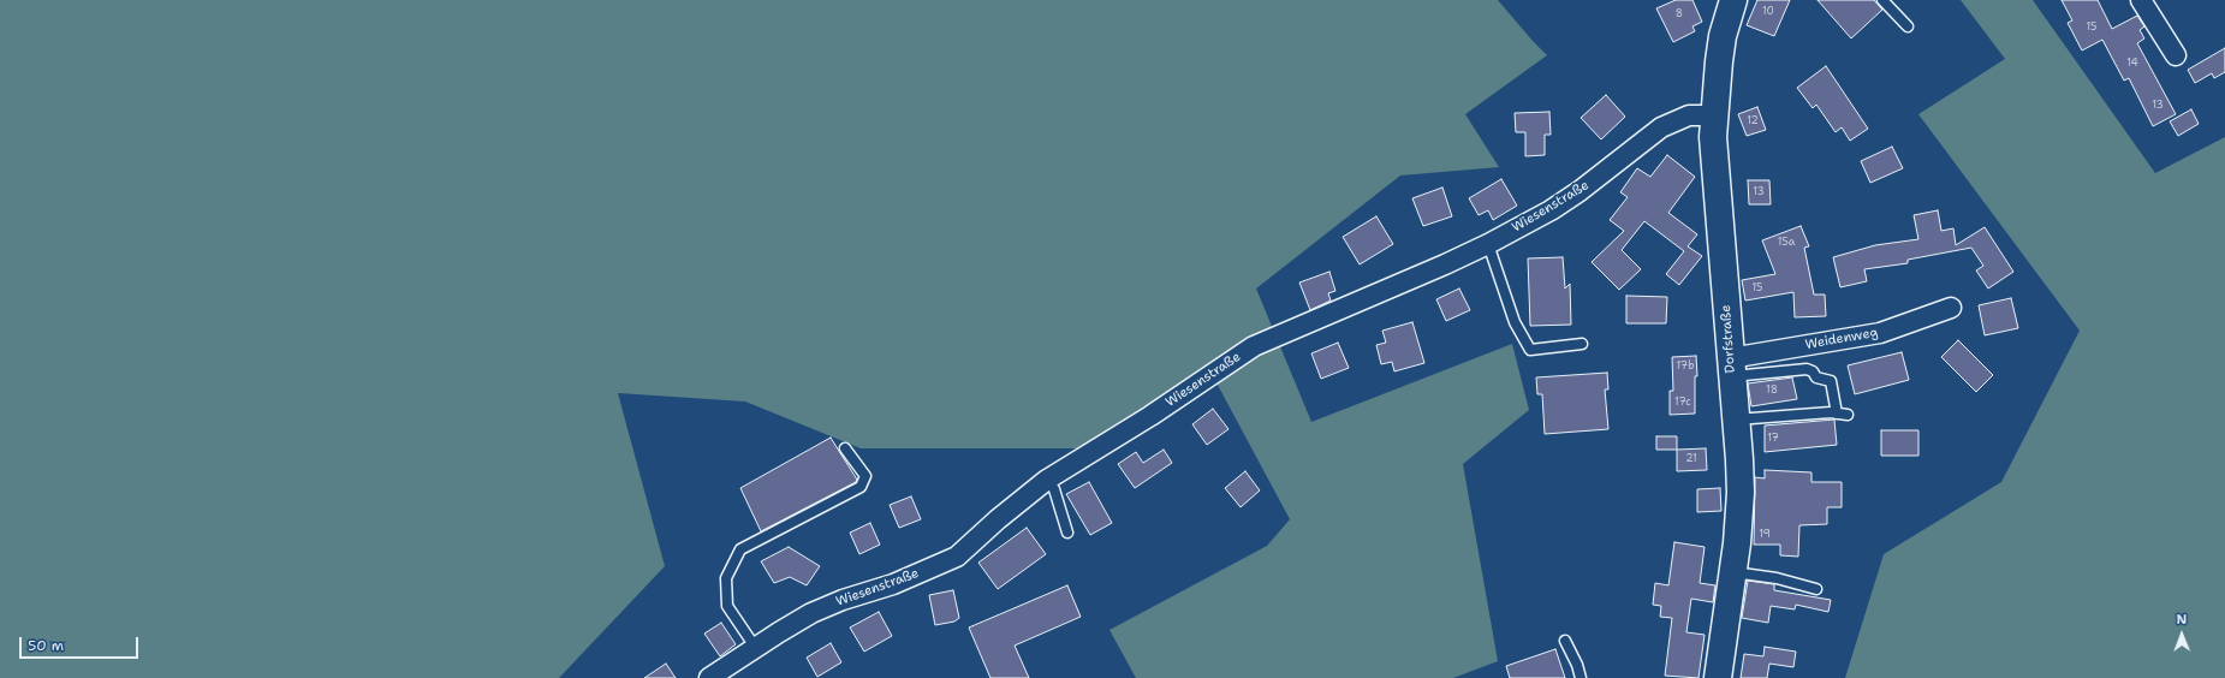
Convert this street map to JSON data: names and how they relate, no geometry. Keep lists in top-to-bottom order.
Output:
{
  "streets": {
    "street": ["Wiesenstraße", "Dorfstraße", "Weidenweg"]
  },
  "crossings": [
    ["Wiesenstraße", "Dorfstraße"],
    ["Dorfstraße", "Weidenweg"]
  ],
  "house_numbers": [
    "10",
    "8",
    "15",
    "14",
    "13",
    "12",
    "13",
    "15a",
    "15",
    "17b",
    "18",
    "17c",
    "17",
    "21",
    "19"
  ],
  "scale_bar": "50 m",
  "north": "top"
}
